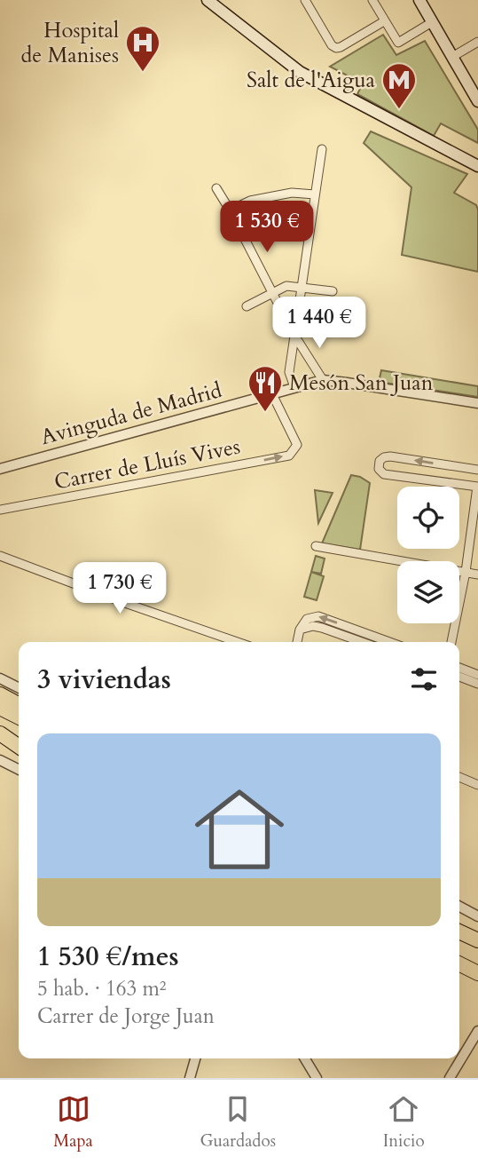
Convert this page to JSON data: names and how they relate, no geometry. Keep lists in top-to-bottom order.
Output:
{
  "streets": {
    "street": ["Avinguda de Madrid", "Carrer de Lluís Vives"]
  },
  "crossings": [
    ["Avinguda de Madrid", "Carrer de Lluís Vives"]
  ],
  "one_way": ["Carrer de Lluís Vives"],
  "places": {
    "hospital": ["Hospital de Manises"],
    "metro station": ["Salt de l'Aigua"],
    "restaurant": ["Mesón San Juan"]
  },
  "page": {
    "price": ["1 530 €", "1 440 €", "1 730 €"],
    "heading": "3 viviendas",
    "list": [
      {
        "name": "1 530 €/mes",
        "note": "5 hab. · 163 m² · Carrer de Jorge Juan"
      }
    ],
    "tabs": ["Mapa", "Guardados", "Inicio"]
  }
}
